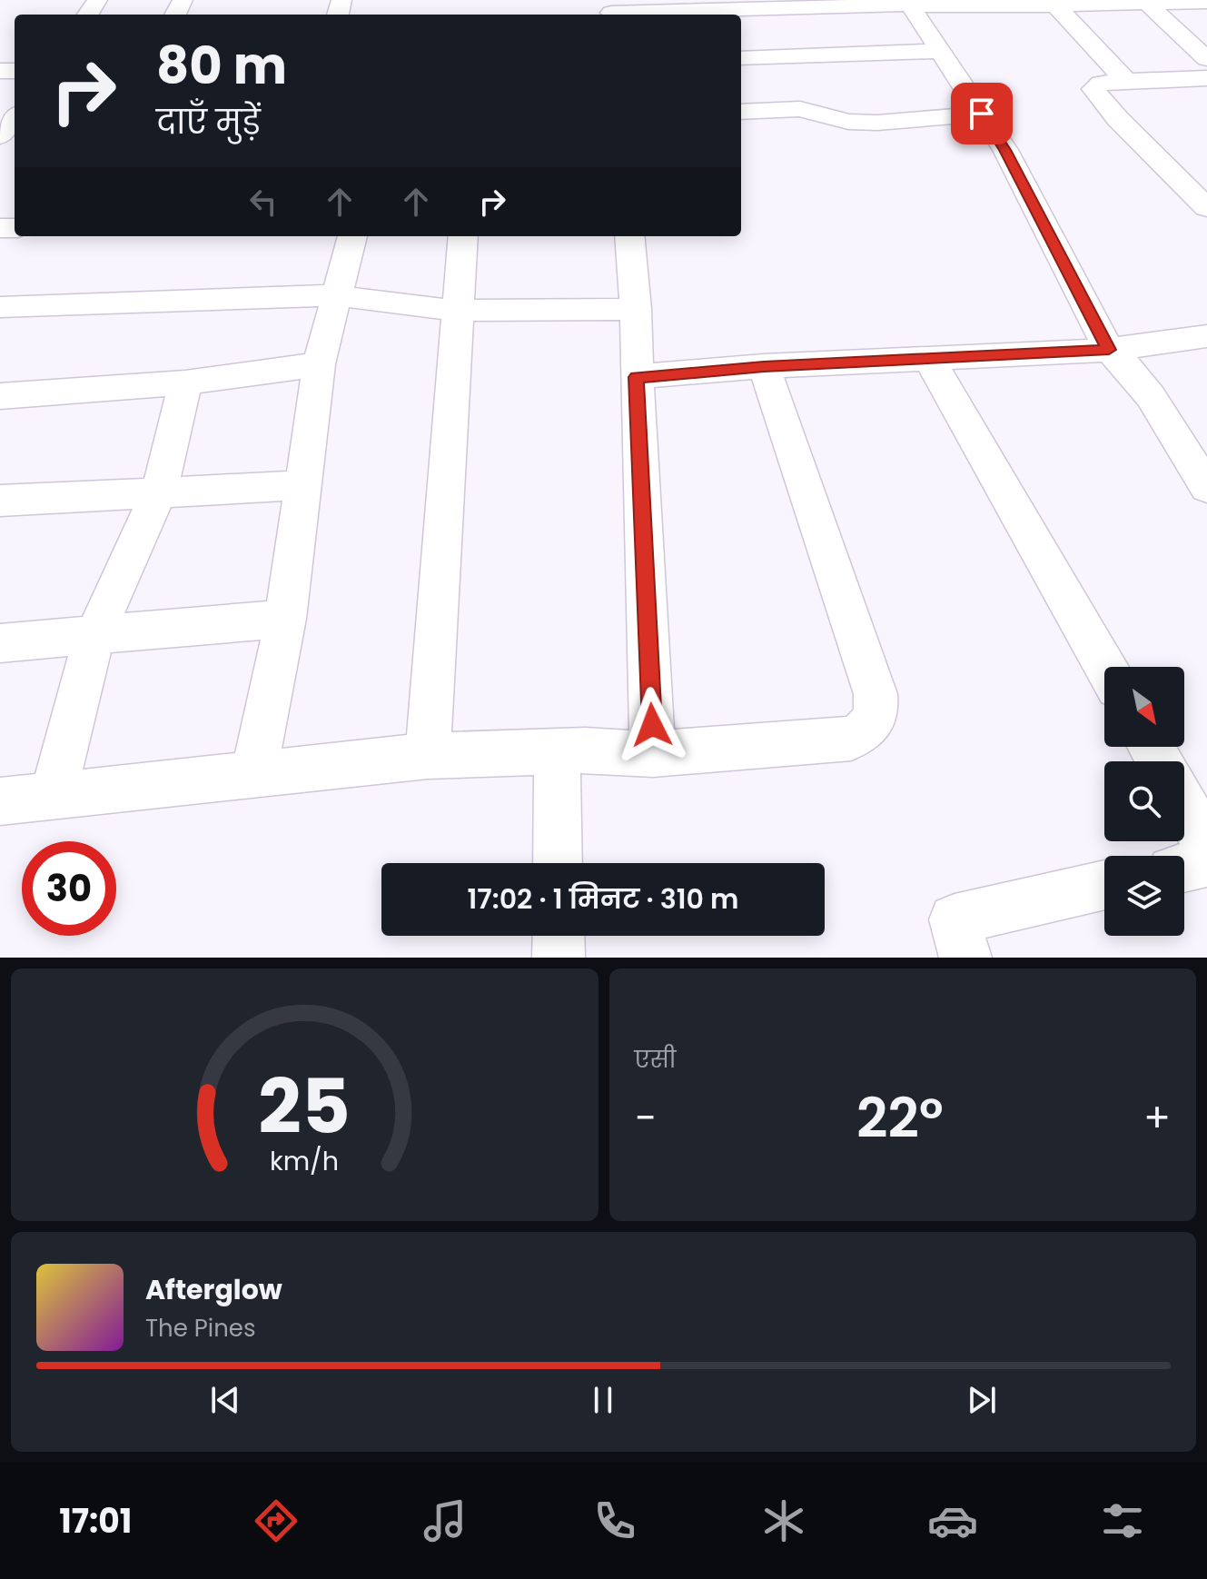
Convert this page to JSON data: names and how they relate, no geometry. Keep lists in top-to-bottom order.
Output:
{
  "north": "bottom right",
  "page": {
    "turn": ["80 m", "दाएँ मुड़ें"],
    "limit": "30",
    "trip": "17:02 · 1 मिनट · 310 m",
    "tile": "एसी",
    "heat": ["−", "22°", "+"],
    "song": ["Afterglow", "The Pines"],
    "tabs": "17:01",
    "gauge": ["25", "km/h"]
  }
}
